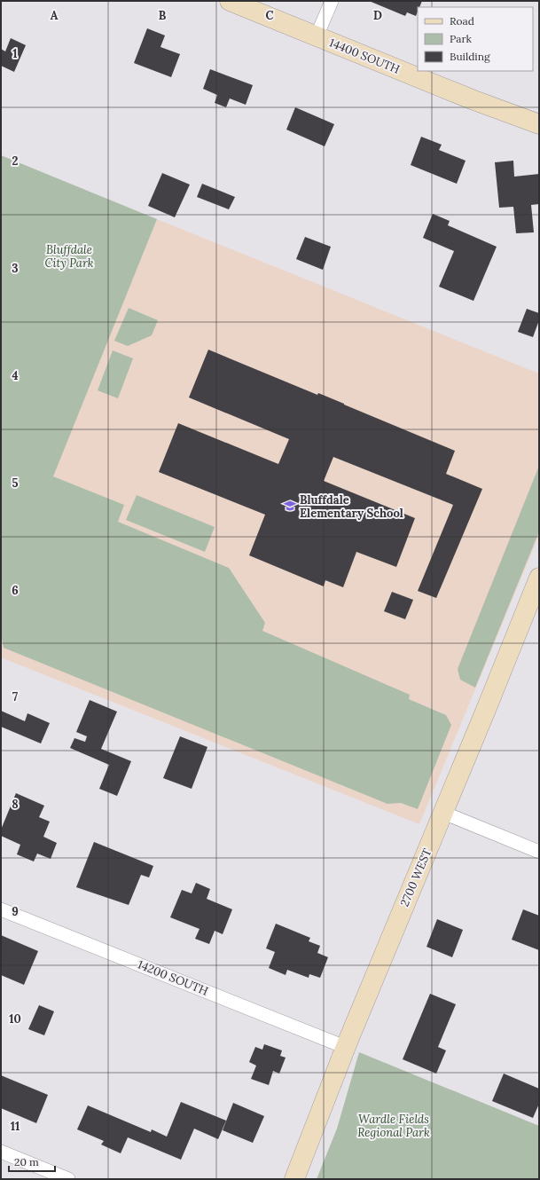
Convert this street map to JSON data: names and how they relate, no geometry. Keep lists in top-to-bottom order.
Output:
{
  "streets": {
    "main road": ["14400 SOUTH", "2700 WEST"],
    "street": ["14200 SOUTH"]
  },
  "crossings": [
    ["2700 WEST", "14200 SOUTH"]
  ],
  "parks": ["Bluffdale City Park", "Wardle Fields Regional Park"],
  "places": {
    "school or university": ["Bluffdale Elementary School"]
  },
  "legend": ["Road", "Park", "Building"],
  "scale_bar": "20 m",
  "grid": {
    "columns": [
      "A",
      "B",
      "C",
      "D"
    ],
    "rows": [
      "1",
      "2",
      "3",
      "4",
      "5",
      "6",
      "7",
      "8",
      "9",
      "10",
      "11"
    ]
  }
}
